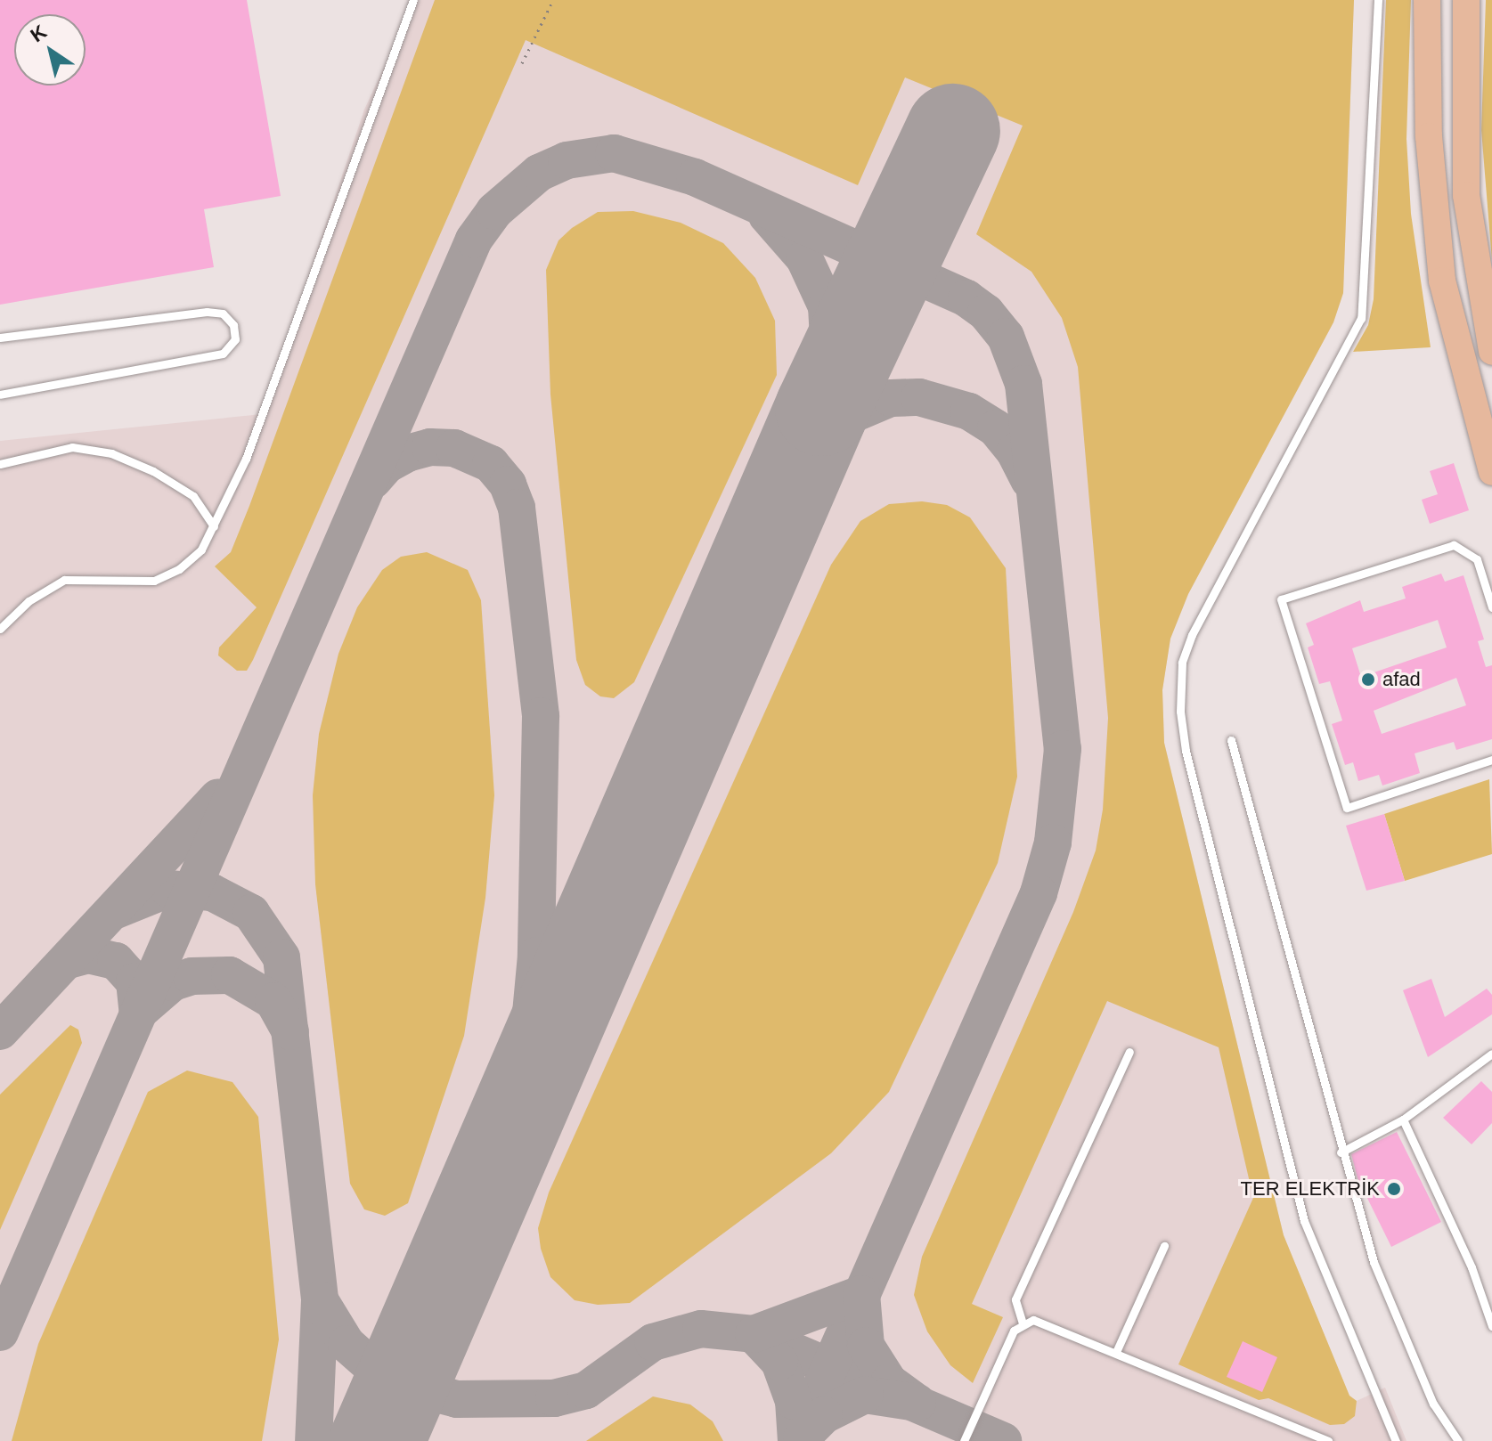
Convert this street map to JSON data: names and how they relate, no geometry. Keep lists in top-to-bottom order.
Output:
{
  "places": ["afad", "TER ELEKTRİK"],
  "north": "top left"
}
